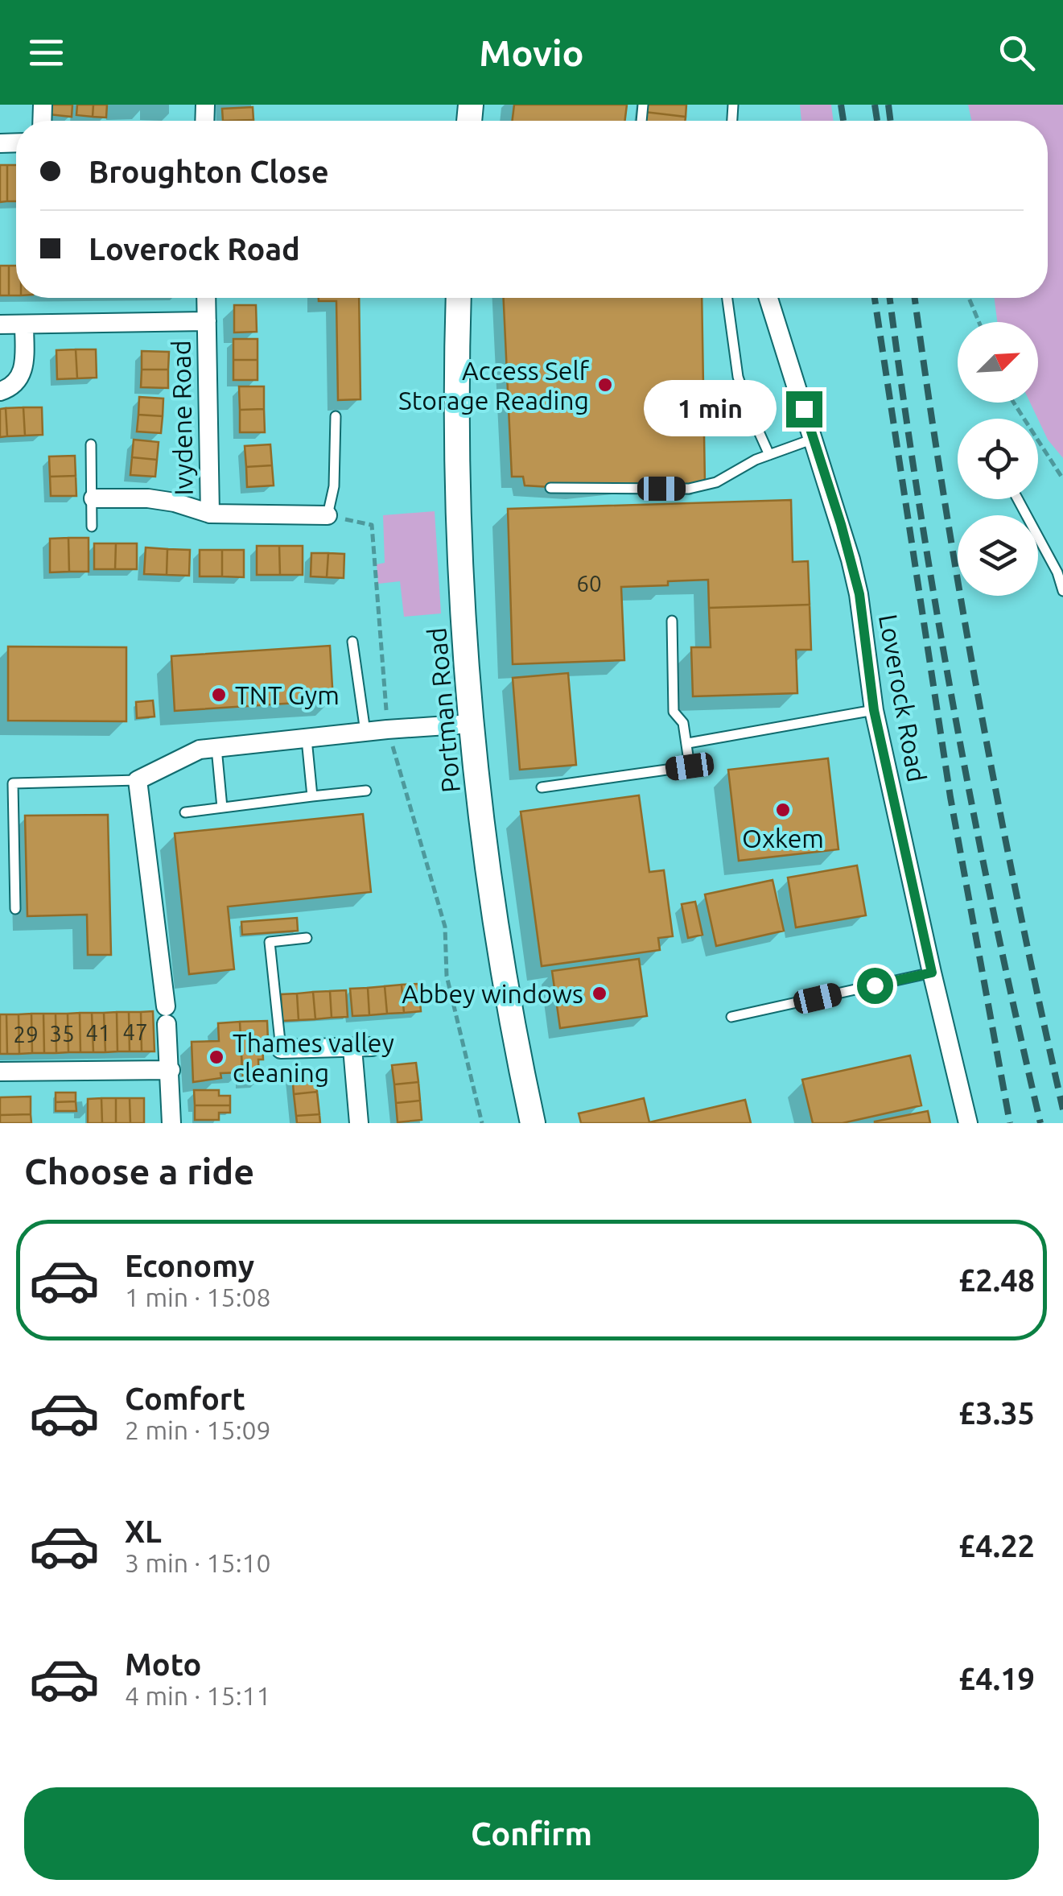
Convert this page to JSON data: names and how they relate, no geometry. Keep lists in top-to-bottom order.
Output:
{
  "streets": {
    "street": ["Ivydene Road", "Loverock Road", "Portman Road"]
  },
  "places": [
    "Access Self Storage Reading",
    "TNT Gym",
    "Oxkem",
    "Abbey windows",
    "Thames valley cleaning"
  ],
  "house_numbers": [
    "60",
    "47",
    "41",
    "35",
    "29"
  ],
  "north": "top right",
  "page": {
    "header": "Movio",
    "banner": ["Broughton Close", "Loverock Road"],
    "bubble": "1 min",
    "heading": "Choose a ride",
    "list": [
      {
        "name": "Economy",
        "note": "1 min · 15:08",
        "value": "£2.48"
      },
      {
        "name": "Comfort",
        "note": "2 min · 15:09",
        "value": "£3.35"
      },
      {
        "name": "XL",
        "note": "3 min · 15:10",
        "value": "£4.22"
      },
      {
        "name": "Moto",
        "note": "4 min · 15:11",
        "value": "£4.19"
      }
    ],
    "buttons": "Confirm"
  }
}
